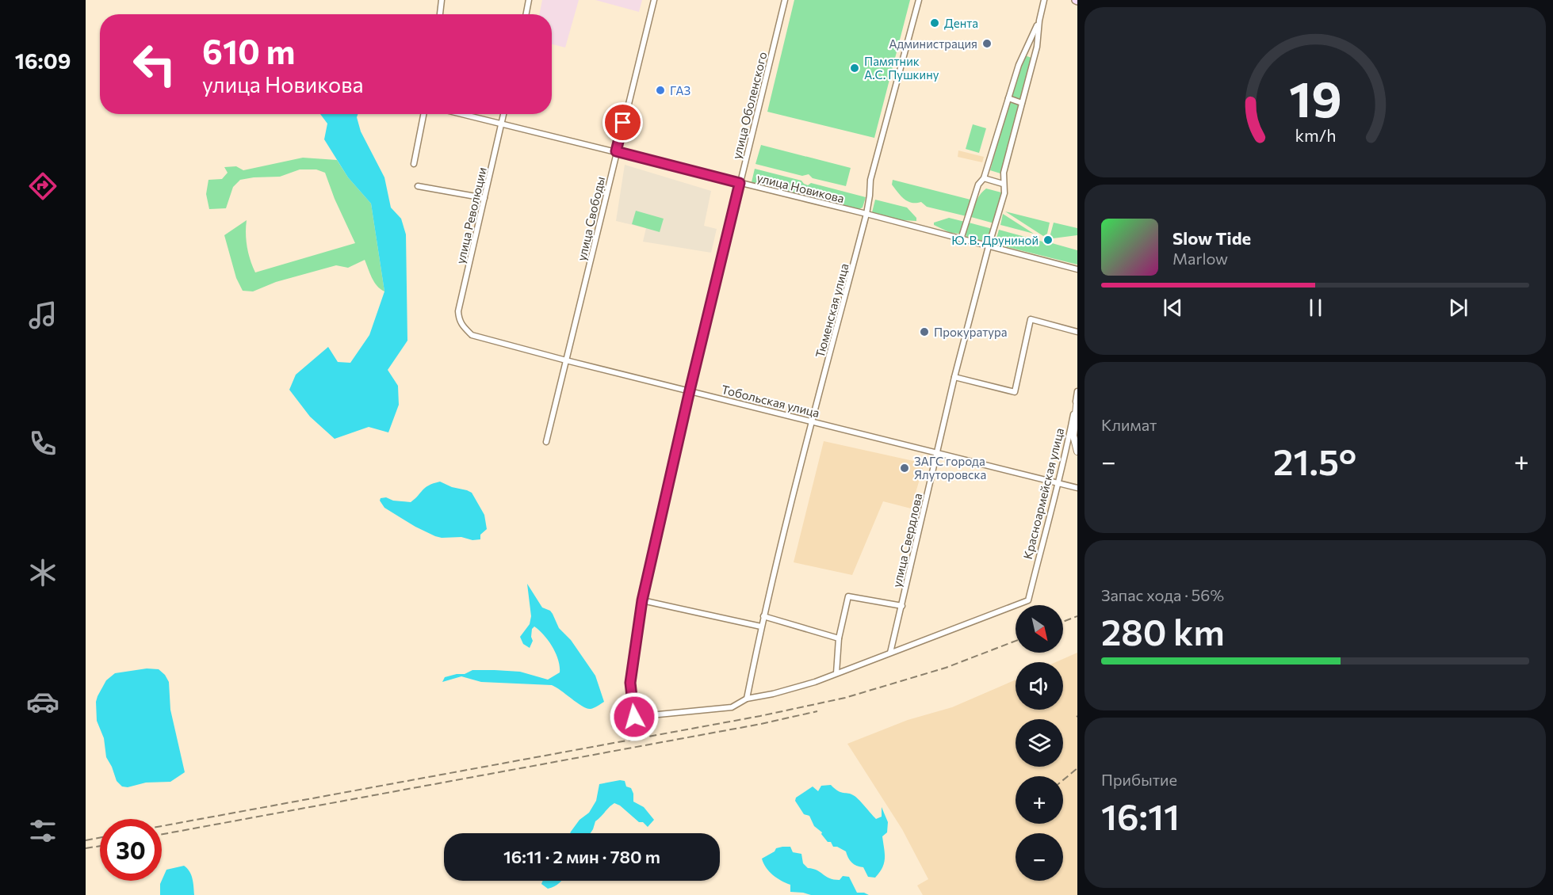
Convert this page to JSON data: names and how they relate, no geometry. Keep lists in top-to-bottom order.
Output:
{
  "streets": {
    "street": [
      "улица Оболенского",
      "улица Новикова",
      "улица Революции",
      "улица Свободы",
      "Тюменская улица",
      "Тобольская улица",
      "Красноармейская улица",
      "улица Свердлова"
    ]
  },
  "crossings": [
    ["улица Оболенского", "улица Новикова"],
    ["улица Оболенского", "Тюменская улица"],
    ["улица Оболенского", "Тобольская улица"],
    ["улица Новикова", "улица Революции"],
    ["улица Новикова", "улица Свободы"],
    ["улица Новикова", "Тюменская улица"],
    ["улица Новикова", "улица Свердлова"],
    ["улица Революции", "Тобольская улица"],
    ["улица Свободы", "Тобольская улица"],
    ["Тюменская улица", "Тобольская улица"],
    ["Тобольская улица", "Красноармейская улица"],
    ["Тобольская улица", "улица Свердлова"],
    ["Красноармейская улица", "улица Свердлова"]
  ],
  "places": [
    "Дента",
    "Администрация",
    "Памятник А.С. Пушкину",
    "ГАЗ",
    "Ю. В. Друниной",
    "Прокуратура",
    "ЗАГС города Ялуторовска"
  ],
  "north": "bottom right",
  "page": {
    "tabs": "16:09",
    "turn": ["610 m", "улица Новикова"],
    "song": ["Slow Tide", "Marlow"],
    "tile": [
      "Климат",
      ["Запас хода · 56%", "280 km"],
      ["Прибытие", "16:11"]
    ],
    "heat": ["−", "21.5°", "+"],
    "map_buttons": ["+", "−"],
    "limit": "30",
    "trip": "16:11 · 2 мин · 780 m",
    "gauge": ["19", "km/h"]
  }
}
